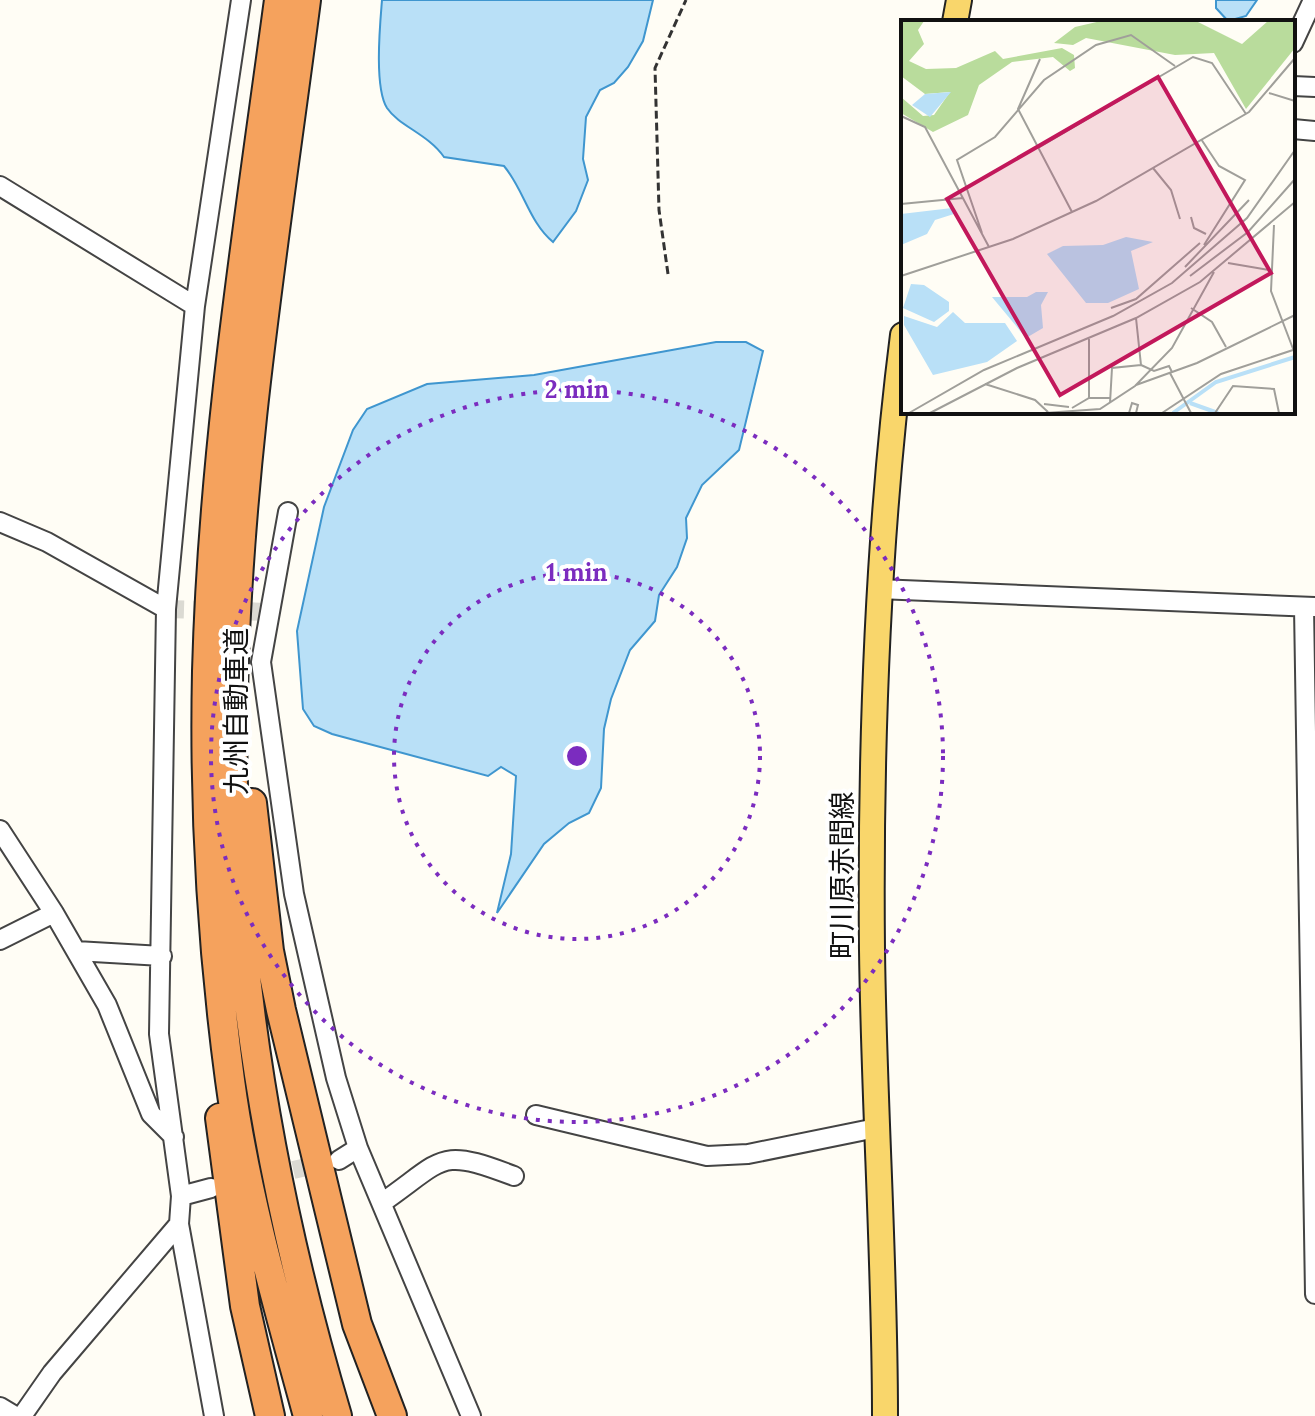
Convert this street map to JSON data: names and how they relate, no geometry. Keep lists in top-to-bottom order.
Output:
{
  "streets": {
    "highway": ["九州自動車道"],
    "main road": ["町川原赤間線"]
  },
  "rings": ["2 min", "1 min"]
}
